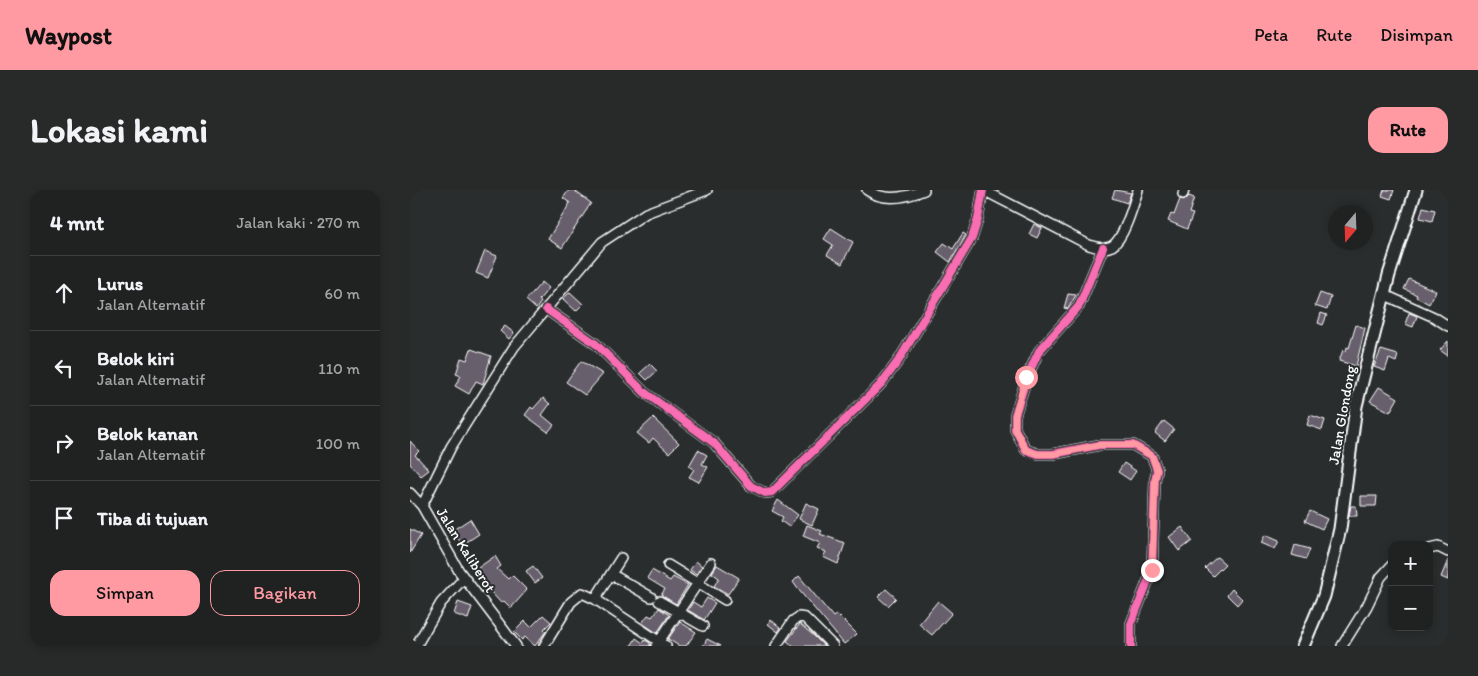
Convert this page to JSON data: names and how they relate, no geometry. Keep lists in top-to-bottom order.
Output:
{
  "streets": {
    "main road": ["Jalan Glondong"],
    "street": ["Jalan Kaliberot"]
  },
  "north": "bottom",
  "page": {
    "header": "Waypost",
    "nav": ["Peta", "Rute", "Disimpan"],
    "buttons": [
      "Rute",
      ["Simpan", "Bagikan"]
    ],
    "title": "Lokasi kami",
    "heading": ["4 mnt", "Jalan kaki · 270 m"],
    "list": [
      ["Lurus", "Jalan Alternatif", "60 m"],
      ["Belok kiri", "Jalan Alternatif", "110 m"],
      ["Belok kanan", "Jalan Alternatif", "100 m"],
      "Tiba di tujuan"
    ],
    "map_buttons": ["+", "−"]
  }
}
